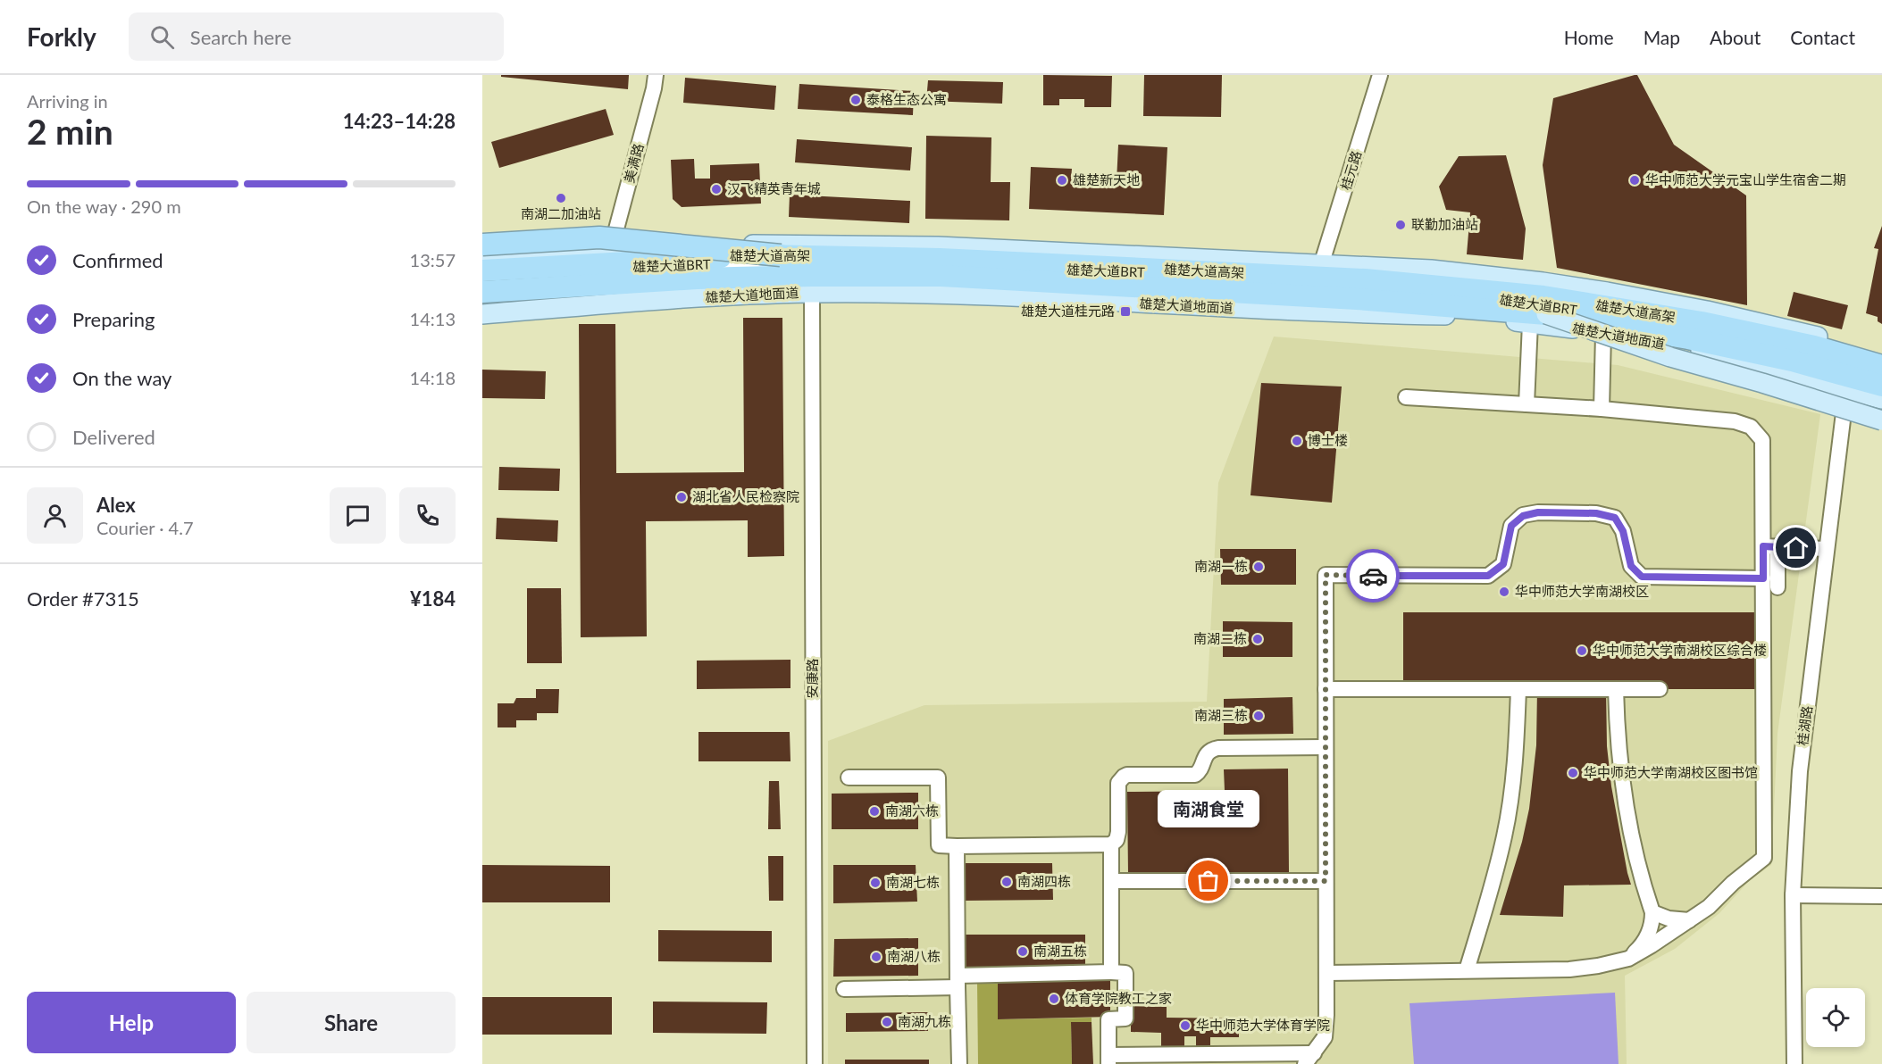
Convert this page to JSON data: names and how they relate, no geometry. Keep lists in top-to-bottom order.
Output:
{
  "streets": {
    "highway": ["雄楚大道高架"],
    "main road": ["雄楚大道地面道"],
    "street": [
      "美满路",
      "桂元路",
      "雄楚大道BRT",
      "安康路",
      "桂湖路"
    ]
  },
  "crossings": [
    ["雄楚大道高架", "雄楚大道地面道"],
    ["雄楚大道地面道", "安康路"],
    ["雄楚大道地面道", "桂湖路"]
  ],
  "places": {
    "other": [
      "泰格生态公寓",
      "雄楚新天地",
      "华中师范大学元宝山学生宿舍二期",
      "汉飞精英青年城",
      "南湖二加油站",
      "联勤加油站",
      "博士楼",
      "湖北省人民检察院",
      "南湖一栋",
      "华中师范大学南湖校区",
      "南湖二栋",
      "华中师范大学南湖校区综合楼",
      "南湖三栋",
      "华中师范大学南湖校区图书馆",
      "南湖六栋",
      "南湖食堂",
      "南湖四栋",
      "南湖七栋",
      "南湖五栋",
      "南湖八栋",
      "体育学院教工之家",
      "南湖九栋",
      "华中师范大学体育学院"
    ],
    "transit": ["雄楚大道桂元路"]
  },
  "page": {
    "header": "Forkly",
    "search": "Search here",
    "nav": [
      "Home",
      "Map",
      "About",
      "Contact"
    ],
    "heading": ["2 min", "Arriving in", "14:23–14:28"],
    "panel": [
      "Alex",
      "Courier · 4.7",
      "Order #7315",
      "¥184"
    ],
    "bar": "On the way · 290 m",
    "list": [
      ["Confirmed", "13:57"],
      ["Preparing", "14:13"],
      ["On the way", "14:18"],
      "Delivered"
    ],
    "bubble": "南湖食堂",
    "buttons": ["Help", "Share"]
  }
}
